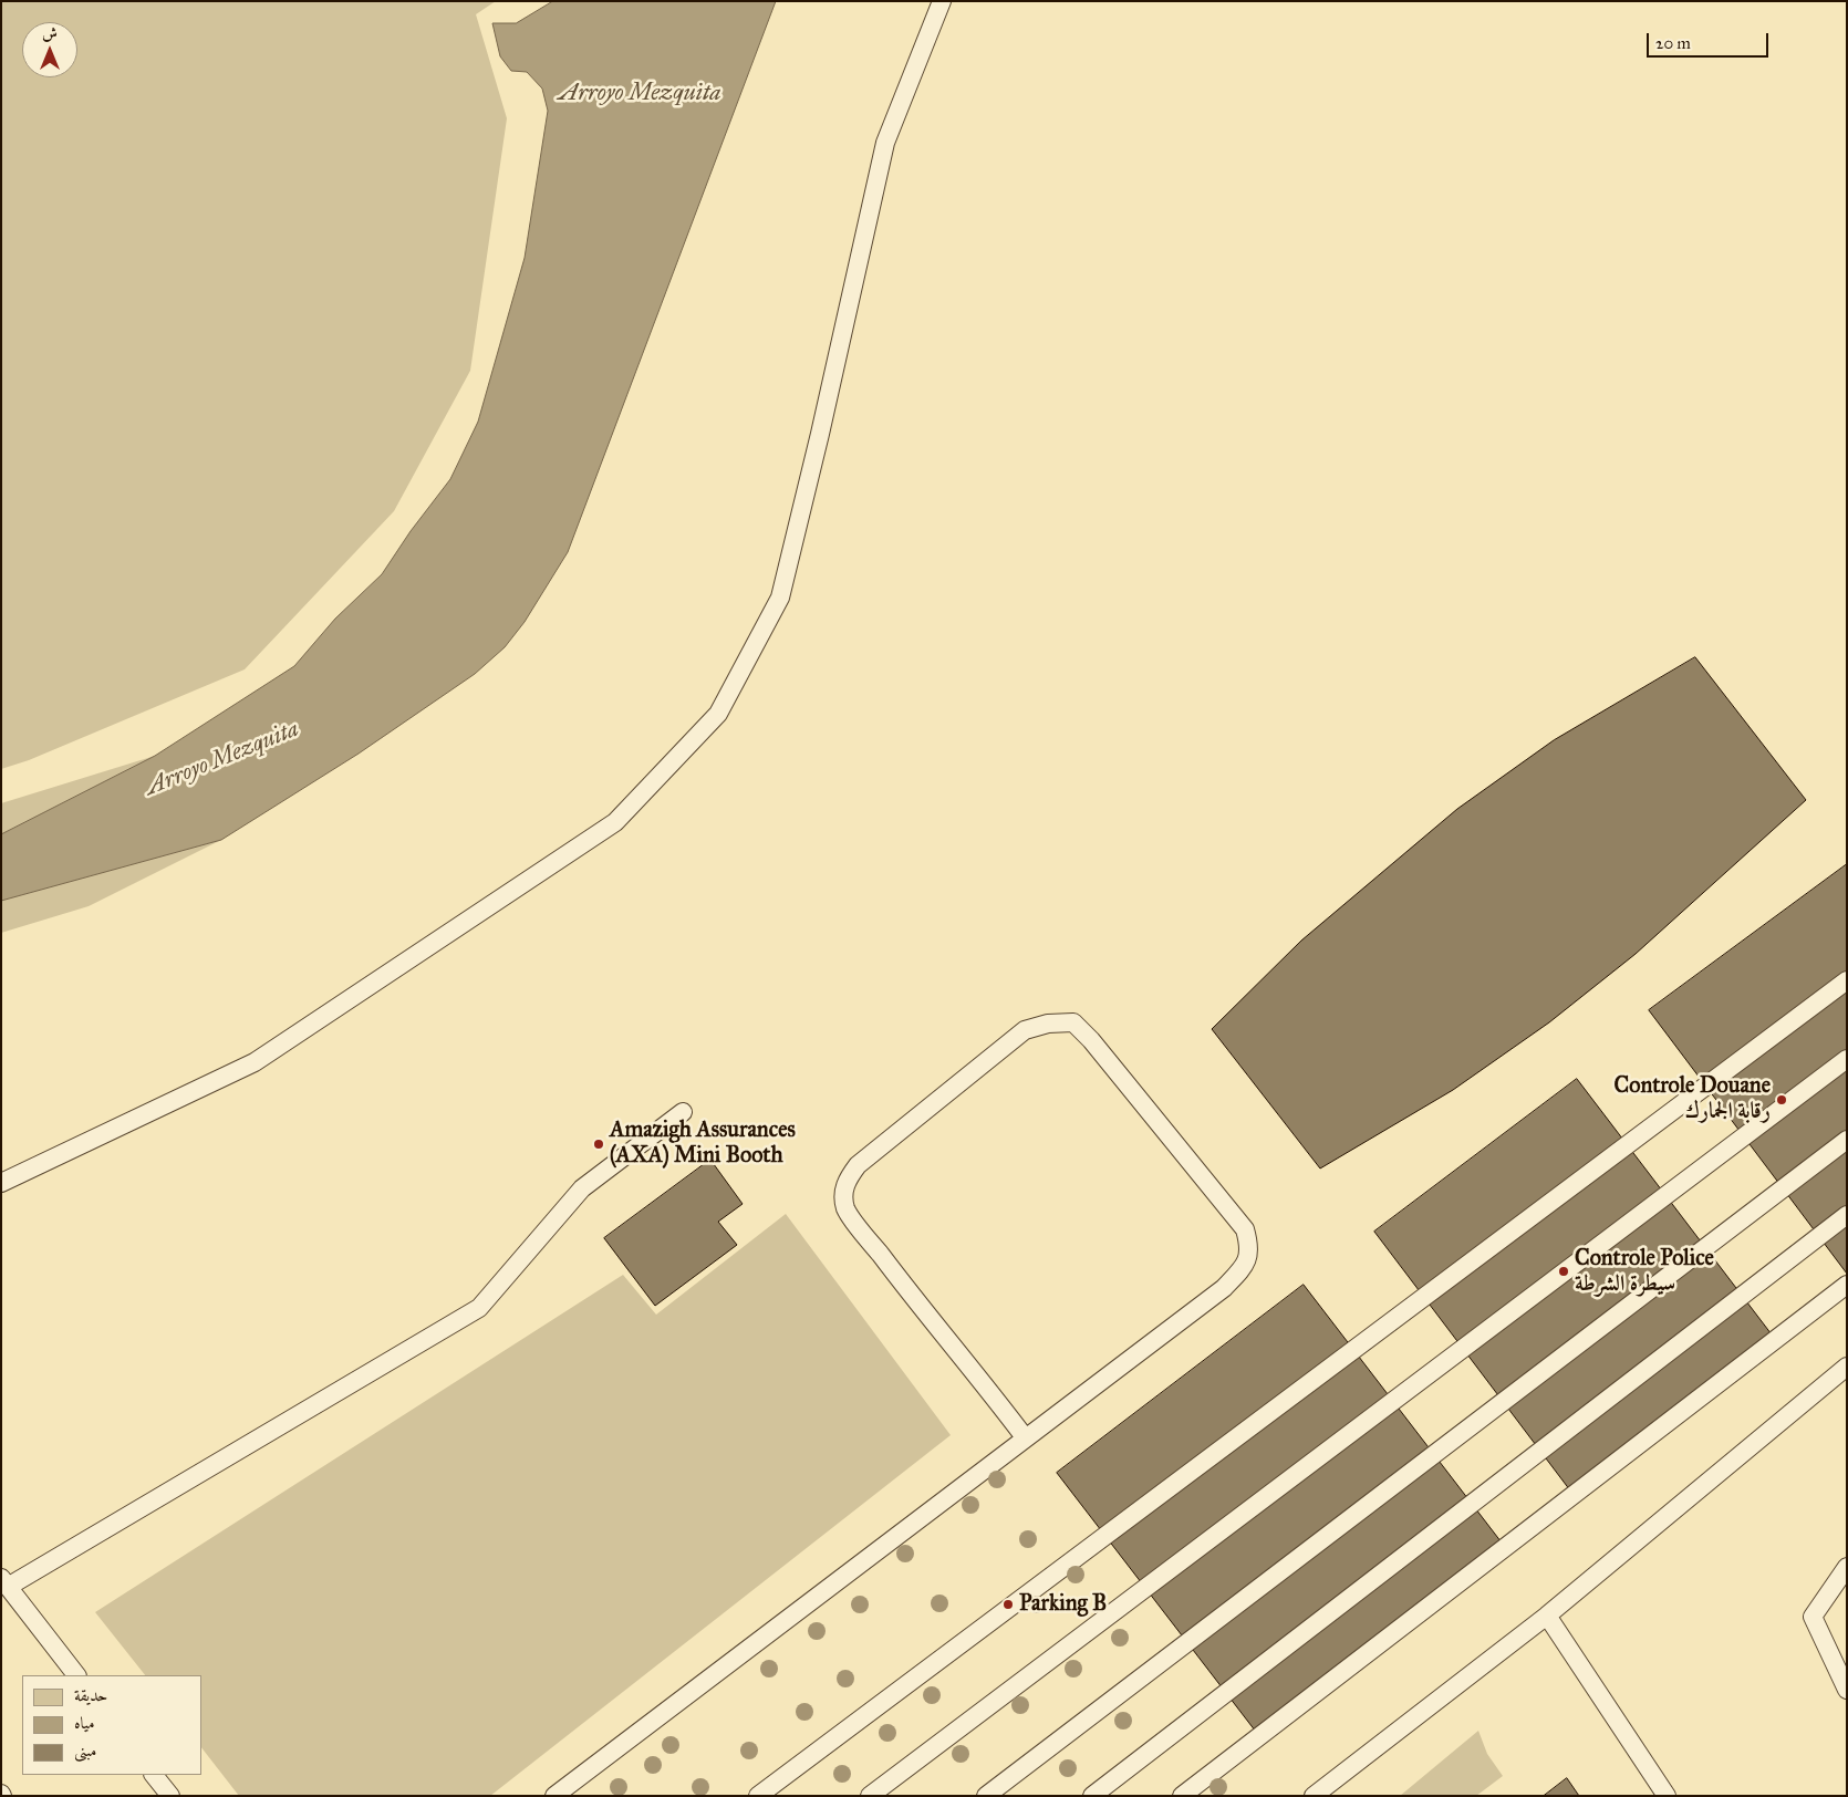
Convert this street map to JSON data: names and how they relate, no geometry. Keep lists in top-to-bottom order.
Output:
{
  "water": ["Arroyo Mezquita"],
  "places": [
    "Controle Douane رقابة الجمارك",
    "Amazigh Assurances (AXA) Mini Booth",
    "Controle Police سيطرة الشرطة",
    "Parking B"
  ],
  "legend": ["حديقة", "مياه", "مبنى"],
  "scale_bar": "20 m",
  "north": "top"
}
